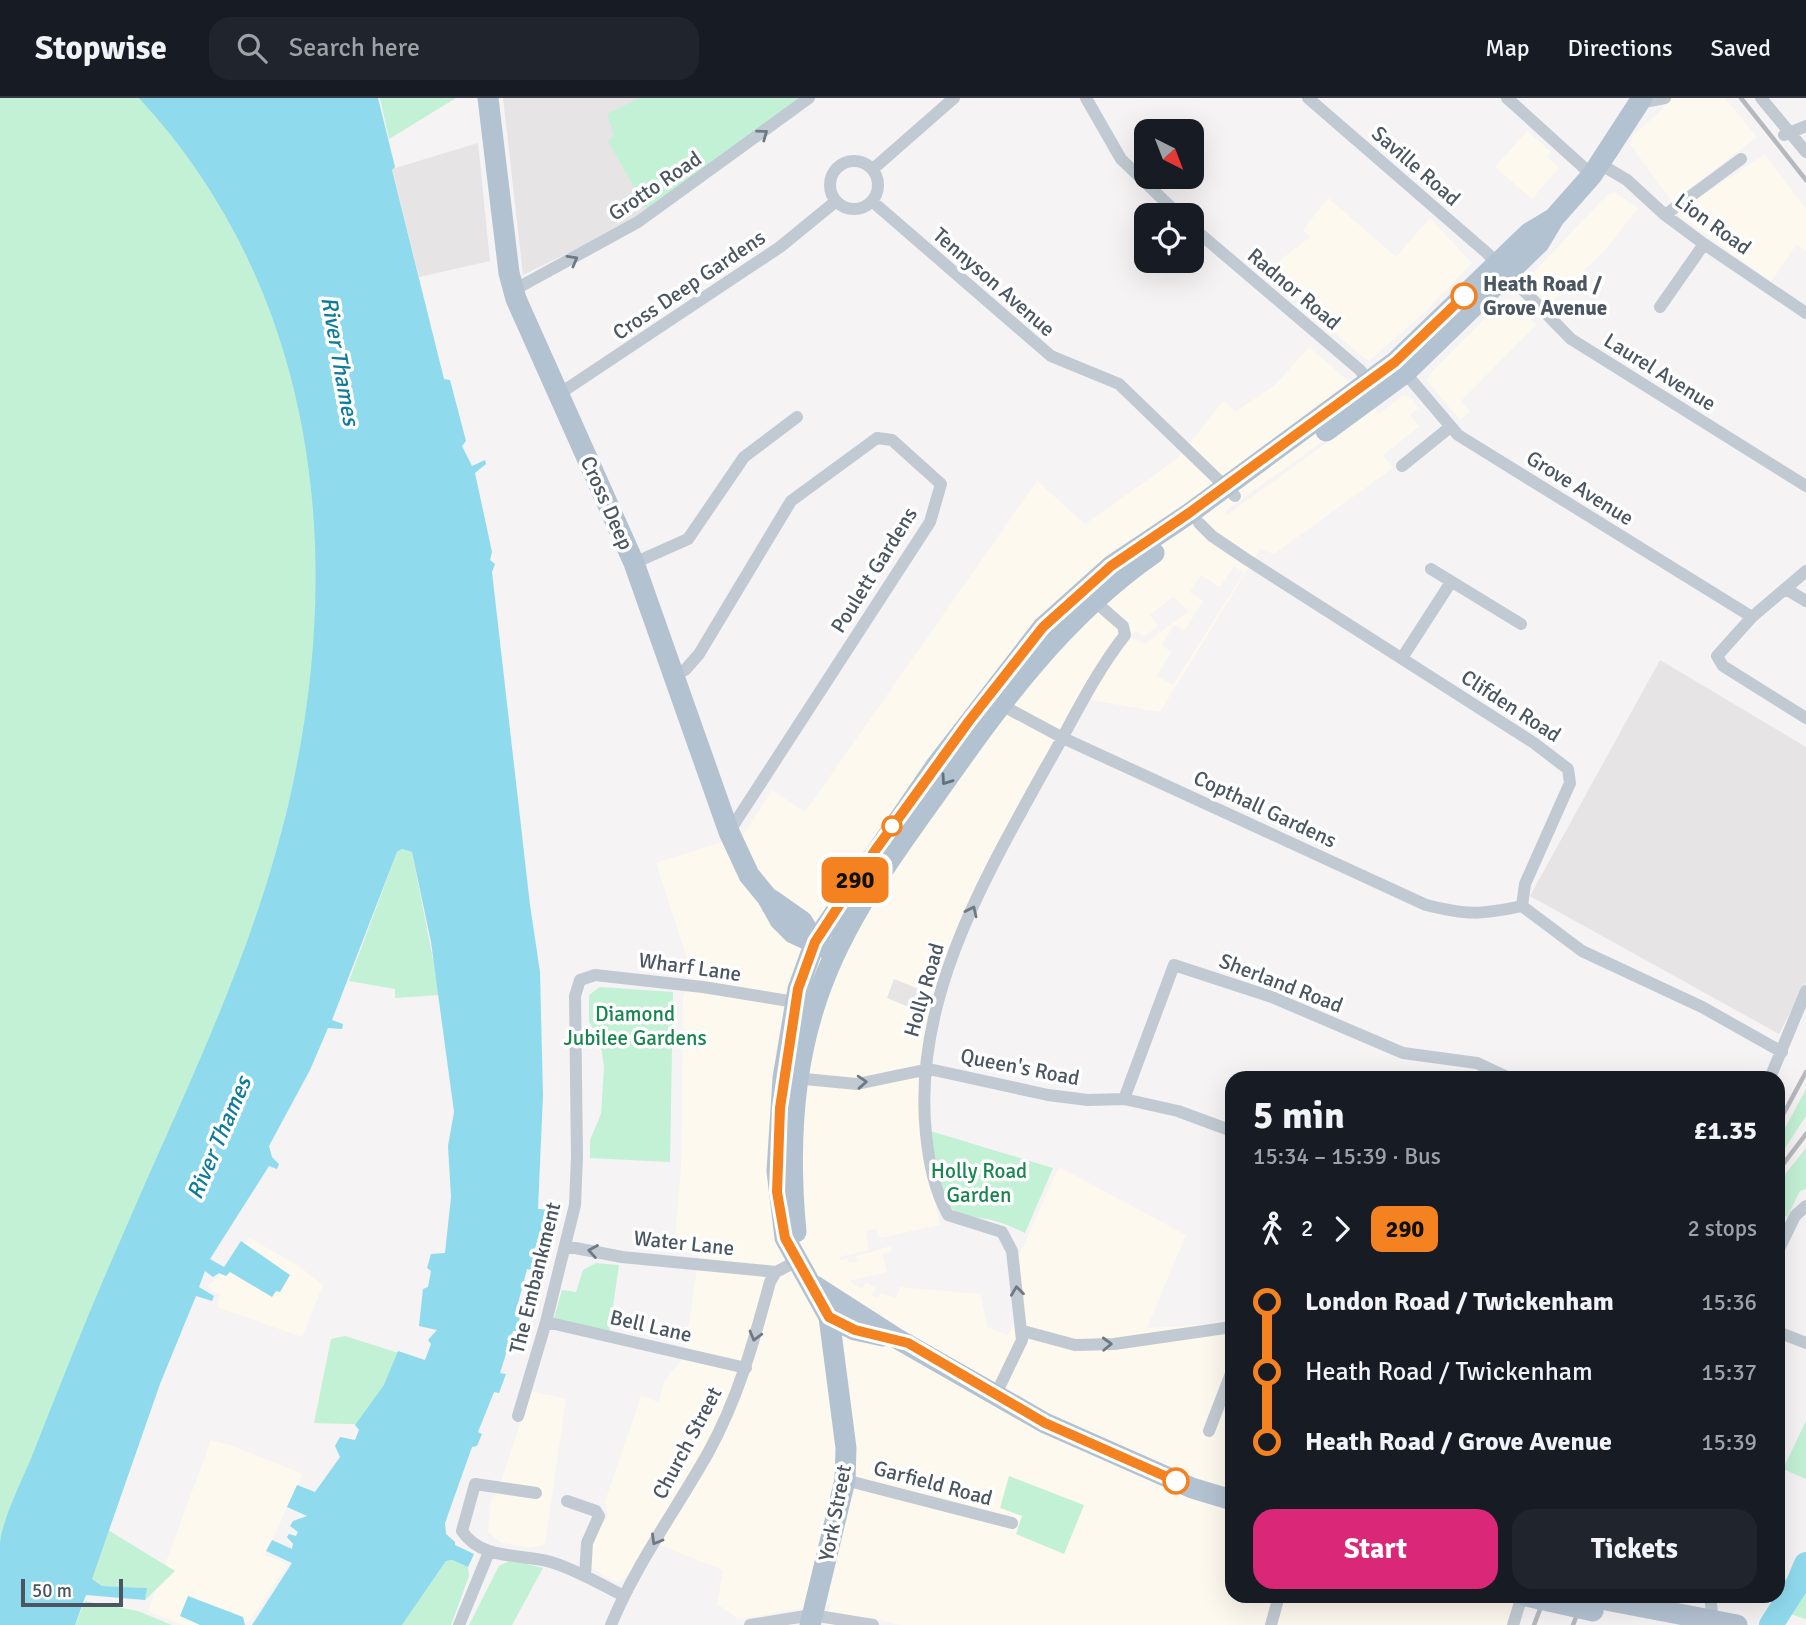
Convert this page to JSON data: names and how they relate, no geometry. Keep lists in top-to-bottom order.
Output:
{
  "streets": {
    "main road": ["Cross Deep", "York Street"],
    "street": [
      "Saville Road",
      "Grotto Road",
      "Lion Road",
      "Tennyson Avenue",
      "Cross Deep Gardens",
      "Radnor Road",
      "Laurel Avenue",
      "Grove Avenue",
      "Poulett Gardens",
      "Clifden Road",
      "Copthall Gardens",
      "Wharf Lane",
      "Sherland Road",
      "Holly Road",
      "Queen's Road",
      "Water Lane",
      "The Embankment",
      "Bell Lane",
      "Church Street",
      "Garfield Road"
    ]
  },
  "crossings": [
    ["Saville Road", "Laurel Avenue"],
    ["Grotto Road", "Cross Deep"],
    ["Tennyson Avenue", "Cross Deep Gardens"],
    ["Cross Deep Gardens", "Cross Deep"],
    ["Cross Deep", "Poulett Gardens"],
    ["Clifden Road", "Copthall Gardens"],
    ["Copthall Gardens", "Holly Road"],
    ["Wharf Lane", "The Embankment"],
    ["Sherland Road", "Queen's Road"],
    ["Holly Road", "Queen's Road"],
    ["Queen's Road", "York Street"],
    ["Water Lane", "The Embankment"],
    ["Water Lane", "Church Street"],
    ["The Embankment", "Bell Lane"],
    ["Bell Lane", "Church Street"],
    ["Garfield Road", "York Street"]
  ],
  "one_way": [
    "Grotto Road",
    "Holly Road",
    "Water Lane",
    "Church Street"
  ],
  "water": ["River Thames"],
  "parks": ["Diamond Jubilee Gardens", "Holly Road Garden"],
  "places": ["Heath Road / Grove Avenue"],
  "lines": ["bus line 290"],
  "scale_bar": "50 m",
  "north": "bottom right",
  "page": {
    "header": "Stopwise",
    "search": "Search here",
    "nav": ["Map", "Directions", "Saved"],
    "on_map": "290",
    "heading": ["5 min", "15:34 – 15:39 · Bus", "£1.35"],
    "legs": ["2", "290", "2 stops"],
    "list": [
      {
        "name": "London Road / Twickenham",
        "value": "15:36"
      },
      {
        "name": "Heath Road / Twickenham",
        "value": "15:37"
      },
      {
        "name": "Heath Road / Grove Avenue",
        "value": "15:39"
      }
    ],
    "buttons": ["Start", "Tickets"],
    "scale": "50 m"
  }
}
